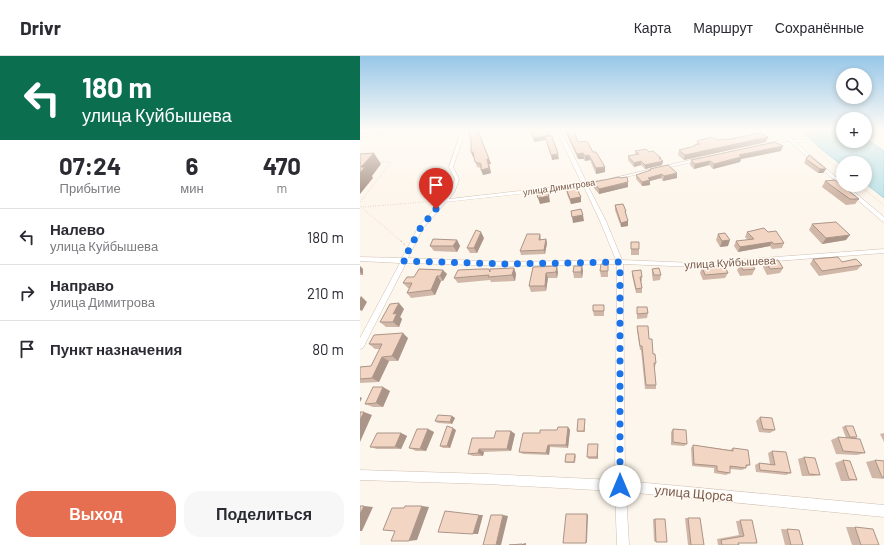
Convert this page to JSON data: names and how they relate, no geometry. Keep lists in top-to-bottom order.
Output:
{
  "streets": {
    "street": ["улица Димитрова", "улица Куйбышева", "улица Щорса"]
  },
  "page": {
    "header": "Drivr",
    "nav": ["Карта", "Маршрут", "Сохранённые"],
    "turn": ["180 m", "улица Куйбышева"],
    "map_buttons": ["+", "−"],
    "eta": [
      "07:24",
      "Прибытие",
      "6",
      "мин",
      "470",
      "m"
    ],
    "list": [
      {
        "name": "Налево",
        "note": "улица Куйбышева",
        "value": "180 m"
      },
      {
        "name": "Направо",
        "note": "улица Димитрова",
        "value": "210 m"
      },
      {
        "name": "Пункт назначения",
        "value": "80 m"
      }
    ],
    "buttons": ["Выход", "Поделиться"]
  }
}
